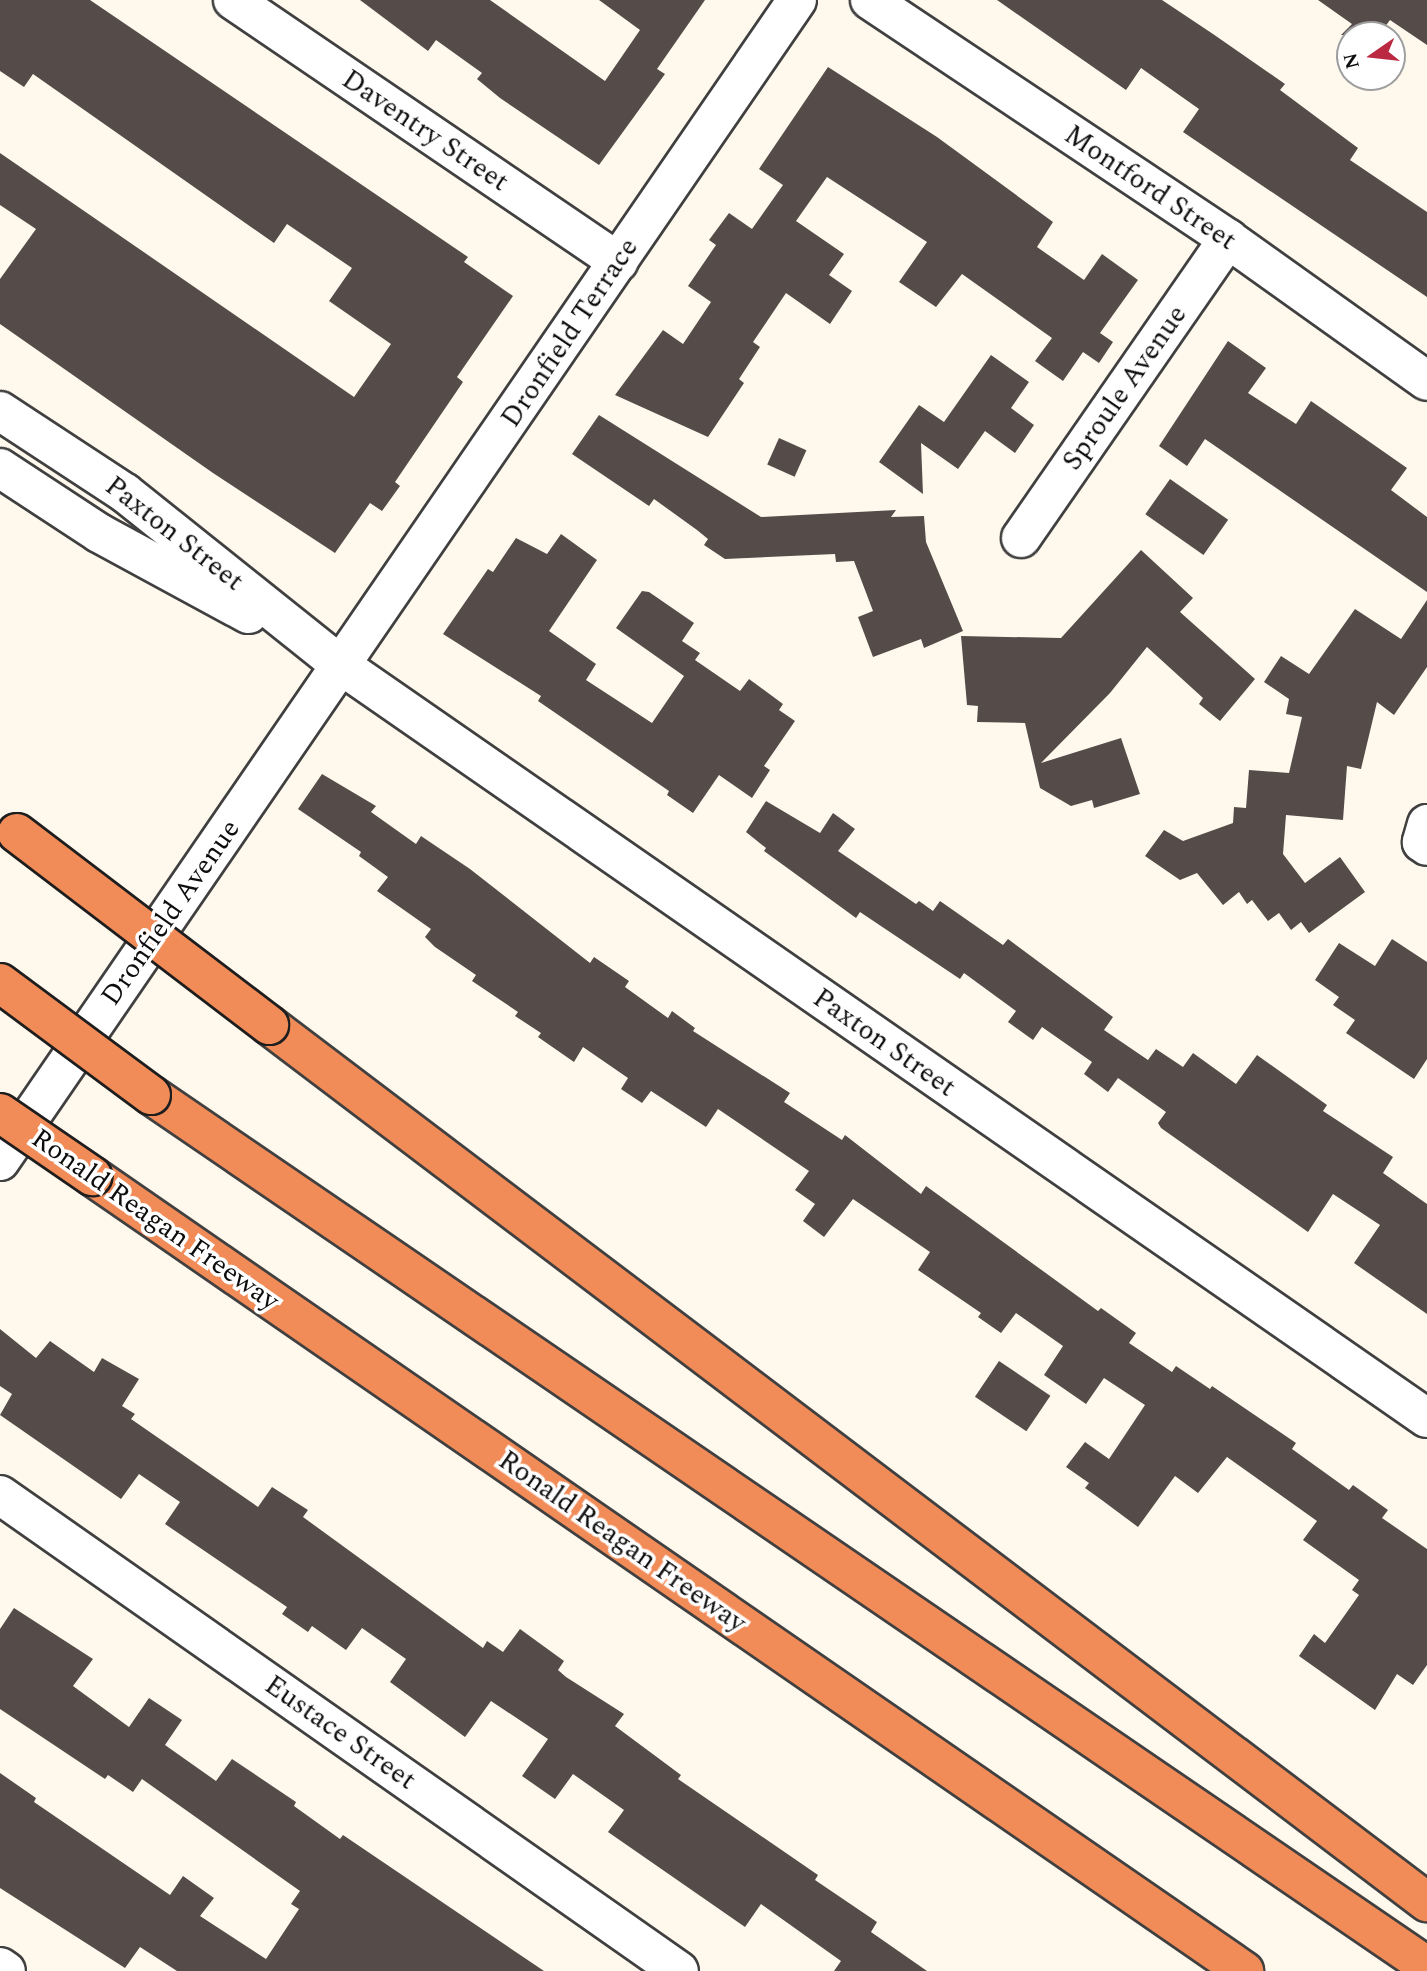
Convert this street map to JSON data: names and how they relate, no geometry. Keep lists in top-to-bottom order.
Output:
{
  "streets": {
    "highway": ["Ronald Reagan Freeway"],
    "street": [
      "Daventry Street",
      "Montford Street",
      "Dronfield Terrace",
      "Sproule Avenue",
      "Paxton Street",
      "Dronfield Avenue",
      "Eustace Street"
    ]
  },
  "crossings": [
    ["Daventry Street", "Dronfield Terrace"],
    ["Montford Street", "Sproule Avenue"],
    ["Dronfield Terrace", "Paxton Street"],
    ["Dronfield Terrace", "Dronfield Avenue"],
    ["Paxton Street", "Dronfield Avenue"]
  ],
  "north": "left"
}
